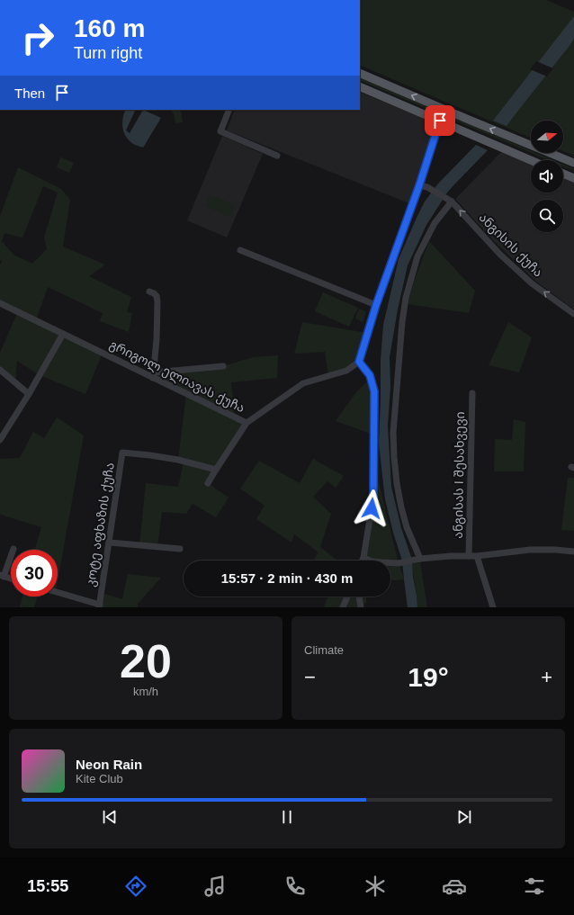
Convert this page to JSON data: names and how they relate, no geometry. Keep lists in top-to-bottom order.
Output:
{
  "streets": {
    "street": [
      "ანგისის ქუჩა",
      "გრიგოლ ელიავას ქუჩა",
      "ანგისას I შესახვევი",
      "კოტე აფხაზის ქუჩა"
    ]
  },
  "one_way": ["ანგისის ქუჩა"],
  "north": "right",
  "page": {
    "turn": ["160 m", "Turn right"],
    "then": "Then",
    "limit": "30",
    "trip": "15:57 · 2 min · 430 m",
    "tile": [
      ["20", "km/h"],
      "Climate"
    ],
    "heat": ["−", "19°", "+"],
    "song": ["Neon Rain", "Kite Club"],
    "tabs": "15:55"
  }
}
